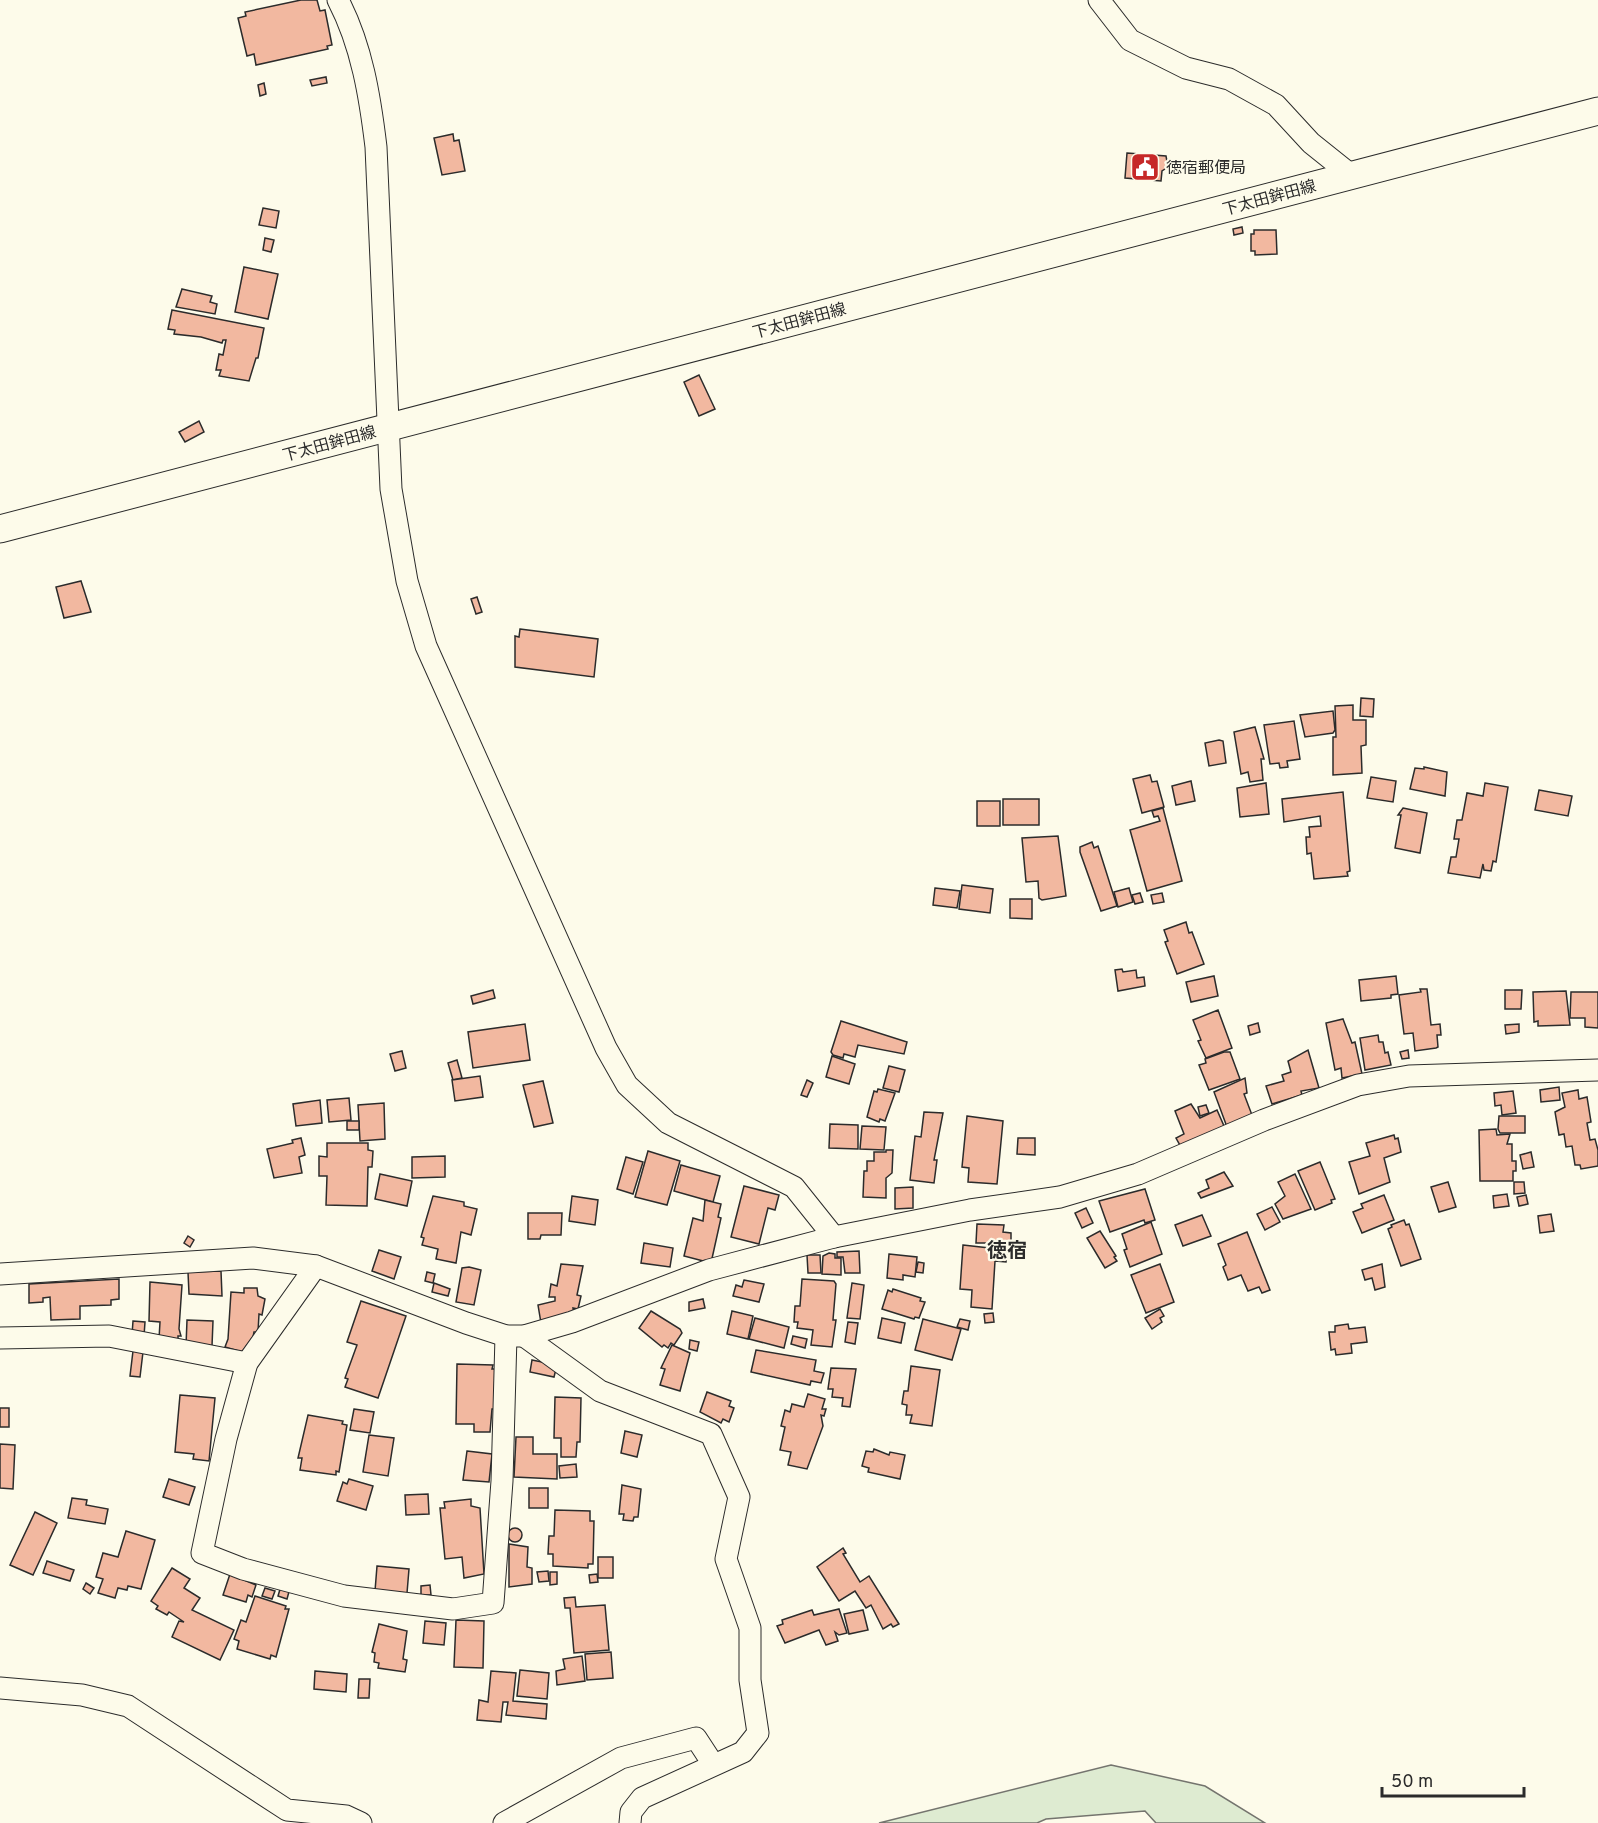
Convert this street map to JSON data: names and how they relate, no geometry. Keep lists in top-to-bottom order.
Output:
{
  "streets": {
    "main road": ["下太田鉾田線"]
  },
  "districts": ["徳宿"],
  "places": {
    "public building": ["徳宿郵便局"]
  },
  "scale_bar": "50 m"
}
